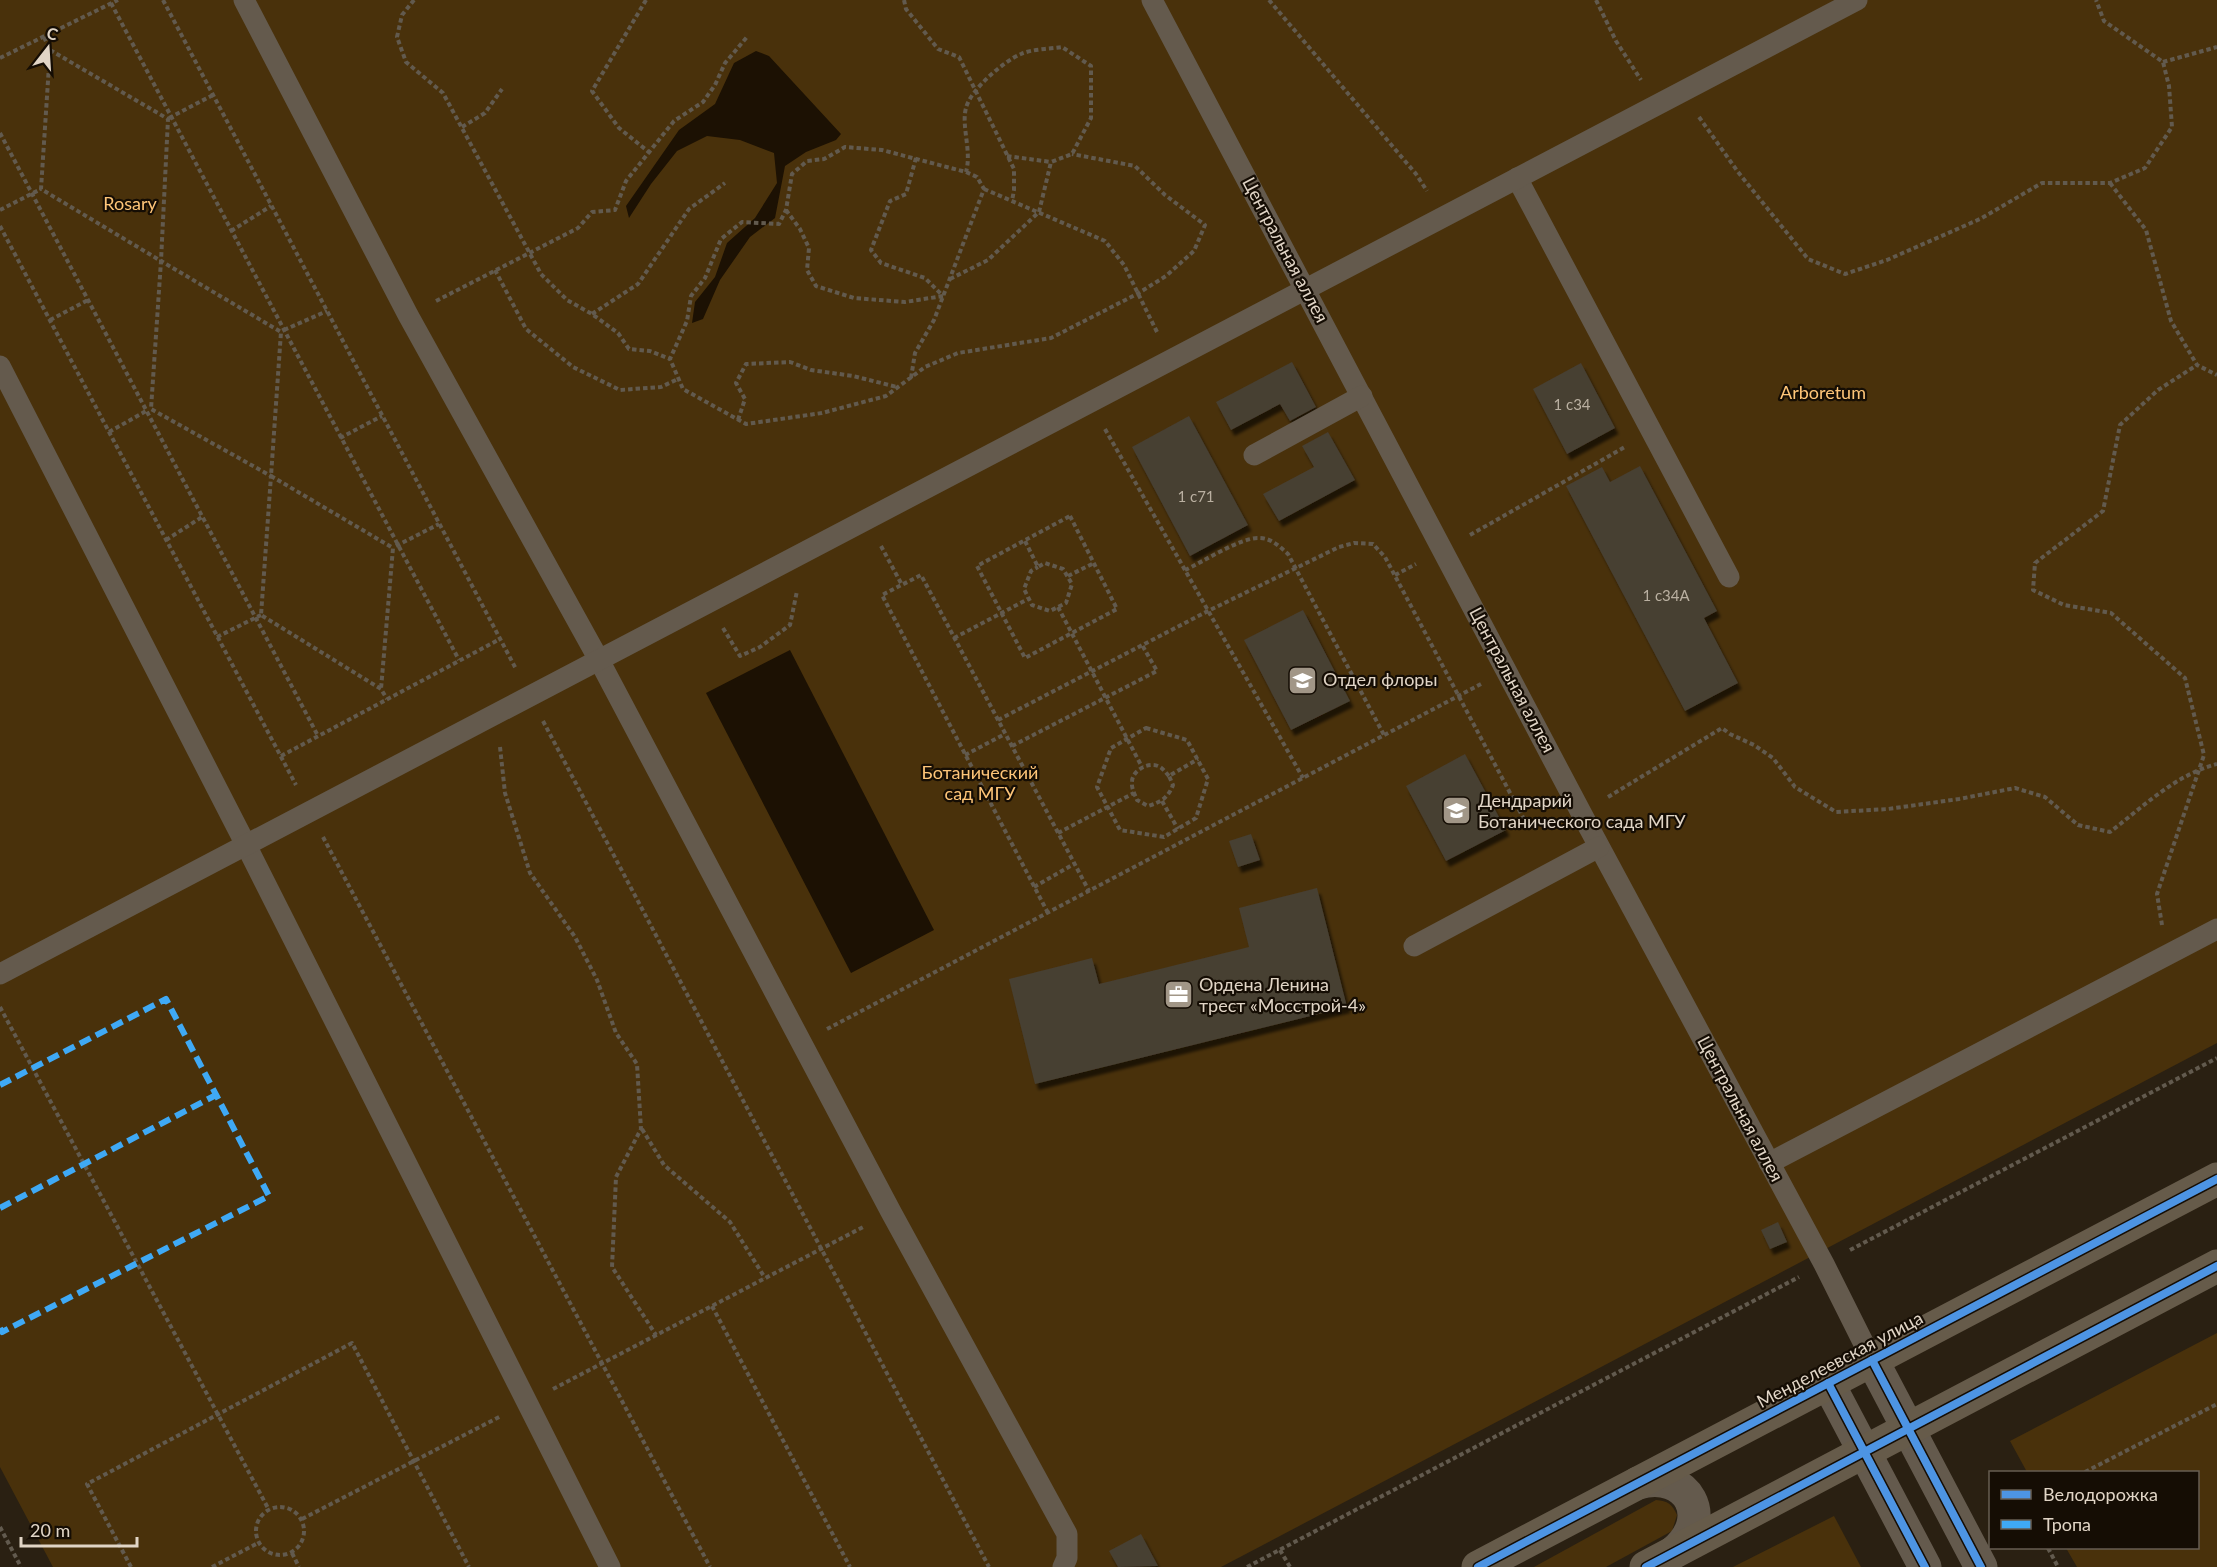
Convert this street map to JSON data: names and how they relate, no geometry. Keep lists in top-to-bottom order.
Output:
{
  "streets": {
    "street": ["Менделеевская улица"],
    "lane": ["Центральная аллея"]
  },
  "crossings": [
    ["Центральная аллея", "Менделеевская улица"]
  ],
  "parks": ["Rosary", "Arboretum", "Ботанический сад МГУ"],
  "places": {
    "school or university": ["Отдел флоры", "Дендрарий Ботанического сада МГУ"],
    "office": ["Ордена Ленина трест «Мосстрой-4»"]
  },
  "house_numbers": ["1 с34", "1 с71", "1 с34А"],
  "legend": ["Велодорожка", "Тропа"],
  "scale_bar": "20 m",
  "north": "top"
}
